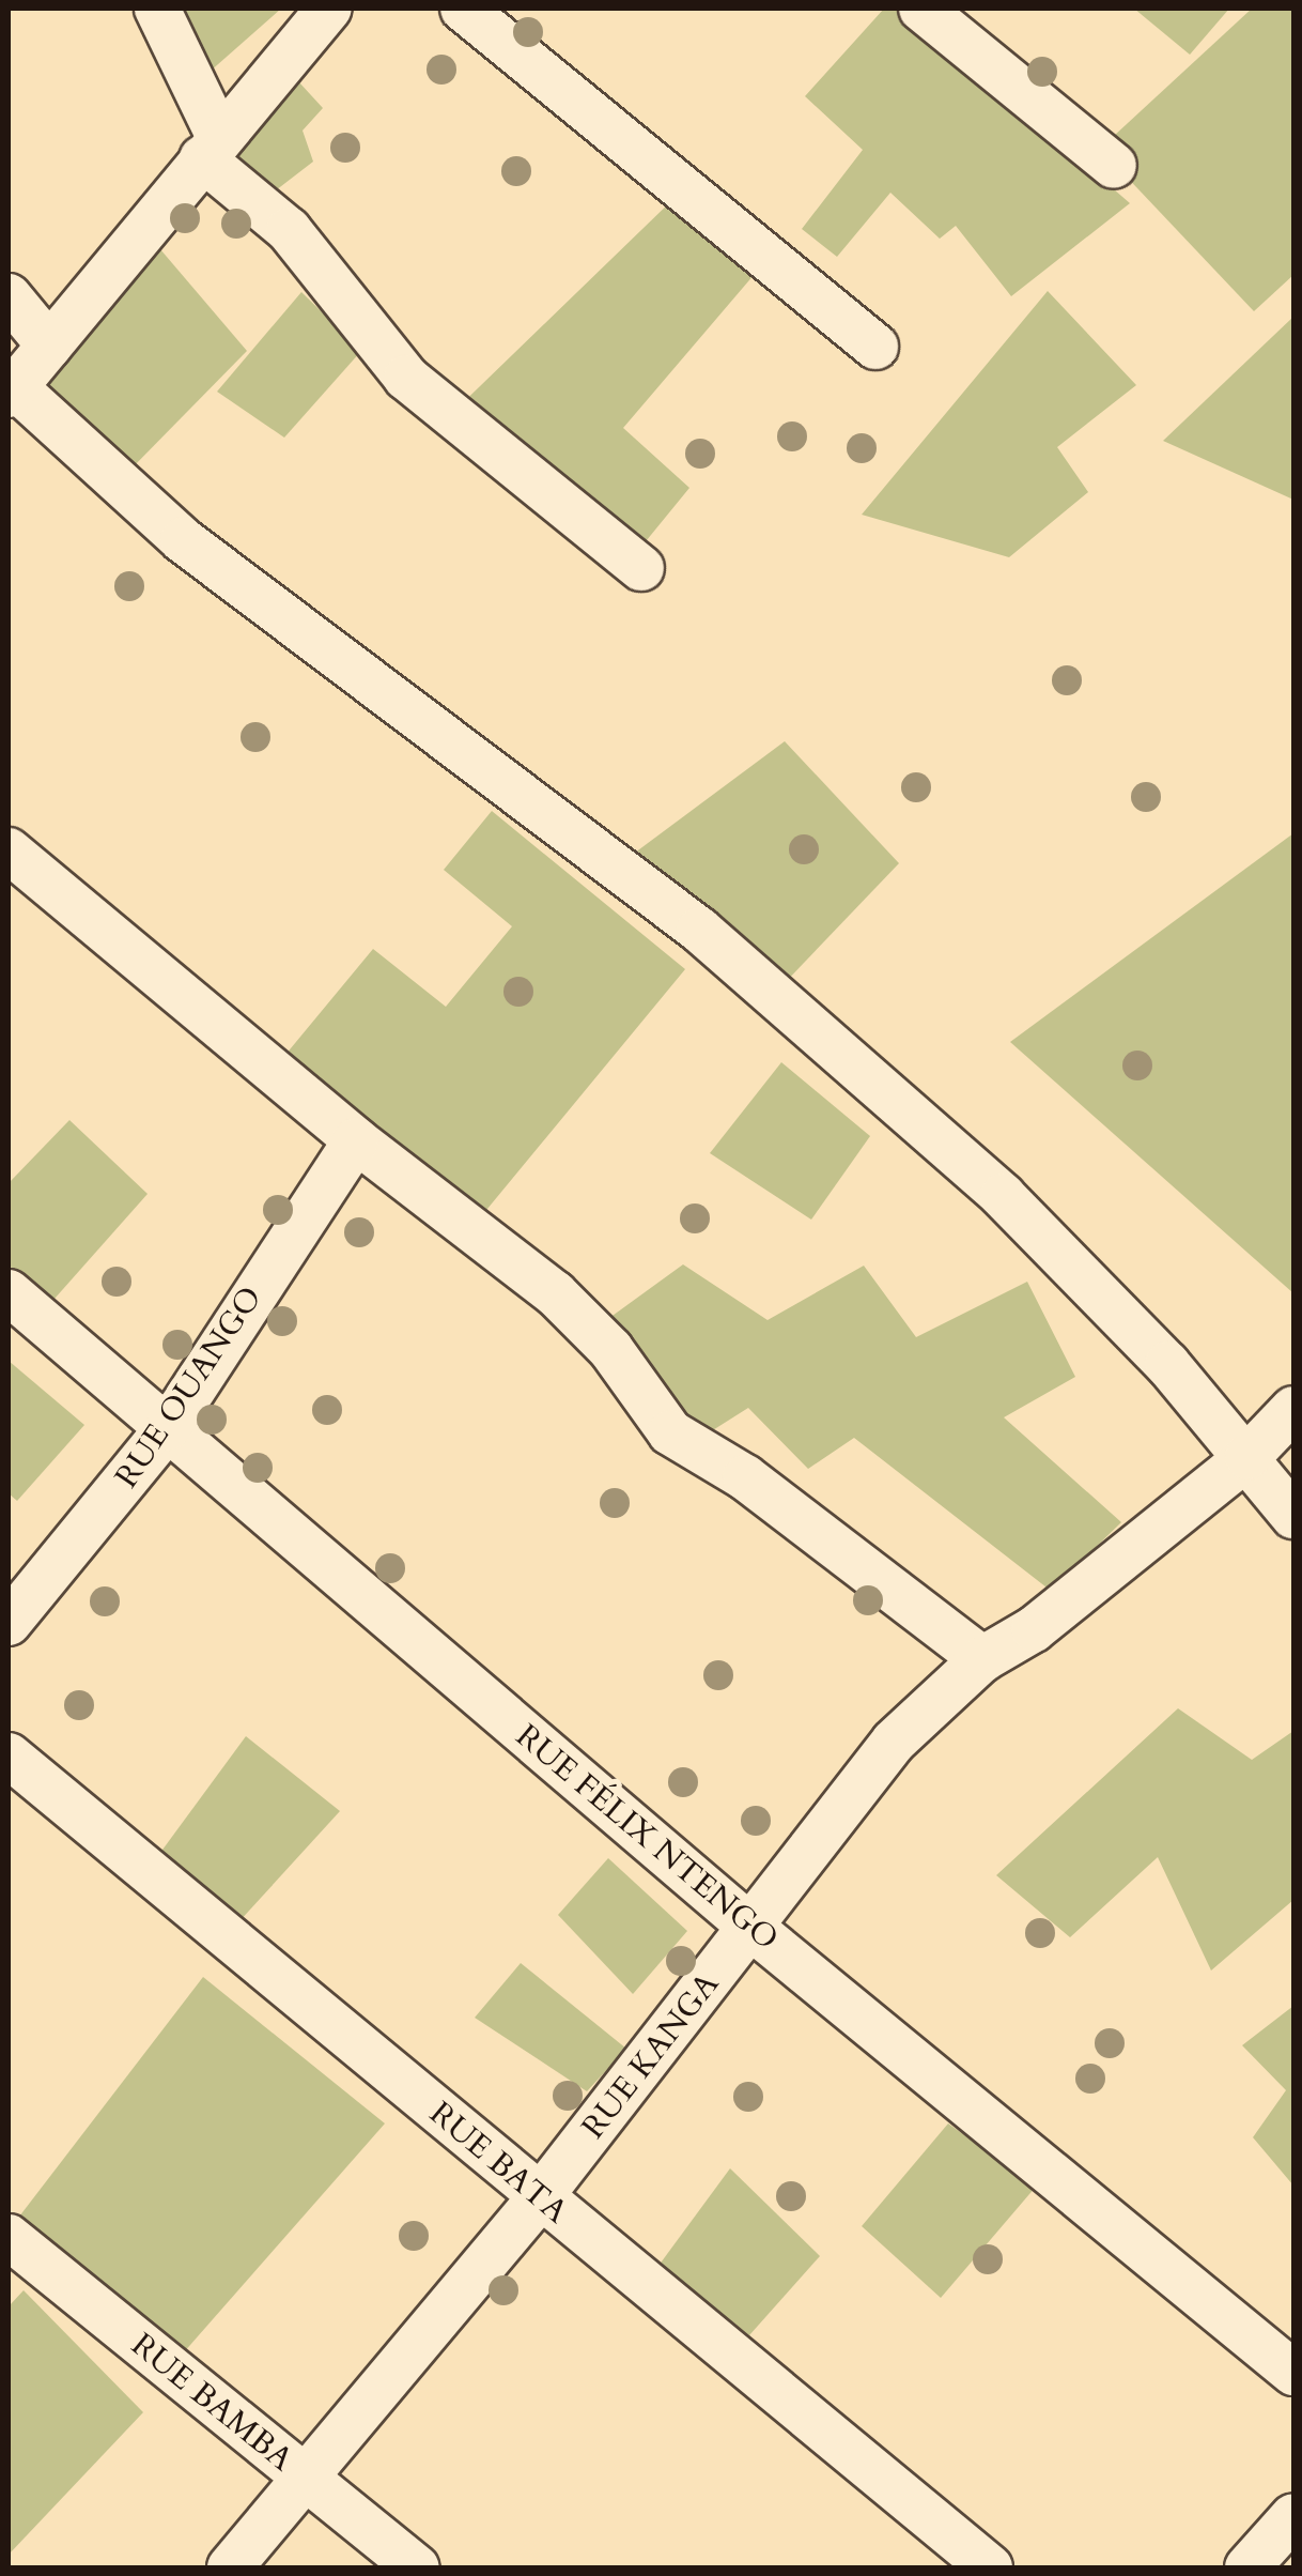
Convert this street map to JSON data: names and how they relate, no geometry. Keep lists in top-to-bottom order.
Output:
{
  "streets": {
    "street": [
      "RUE OUANGO",
      "RUE FÉLIX NTENGO",
      "RUE KANGA",
      "RUE BATA",
      "RUE BAMBA"
    ]
  },
  "crossings": [
    ["RUE OUANGO", "RUE FÉLIX NTENGO"],
    ["RUE FÉLIX NTENGO", "RUE KANGA"],
    ["RUE KANGA", "RUE BATA"],
    ["RUE KANGA", "RUE BAMBA"]
  ]
}
